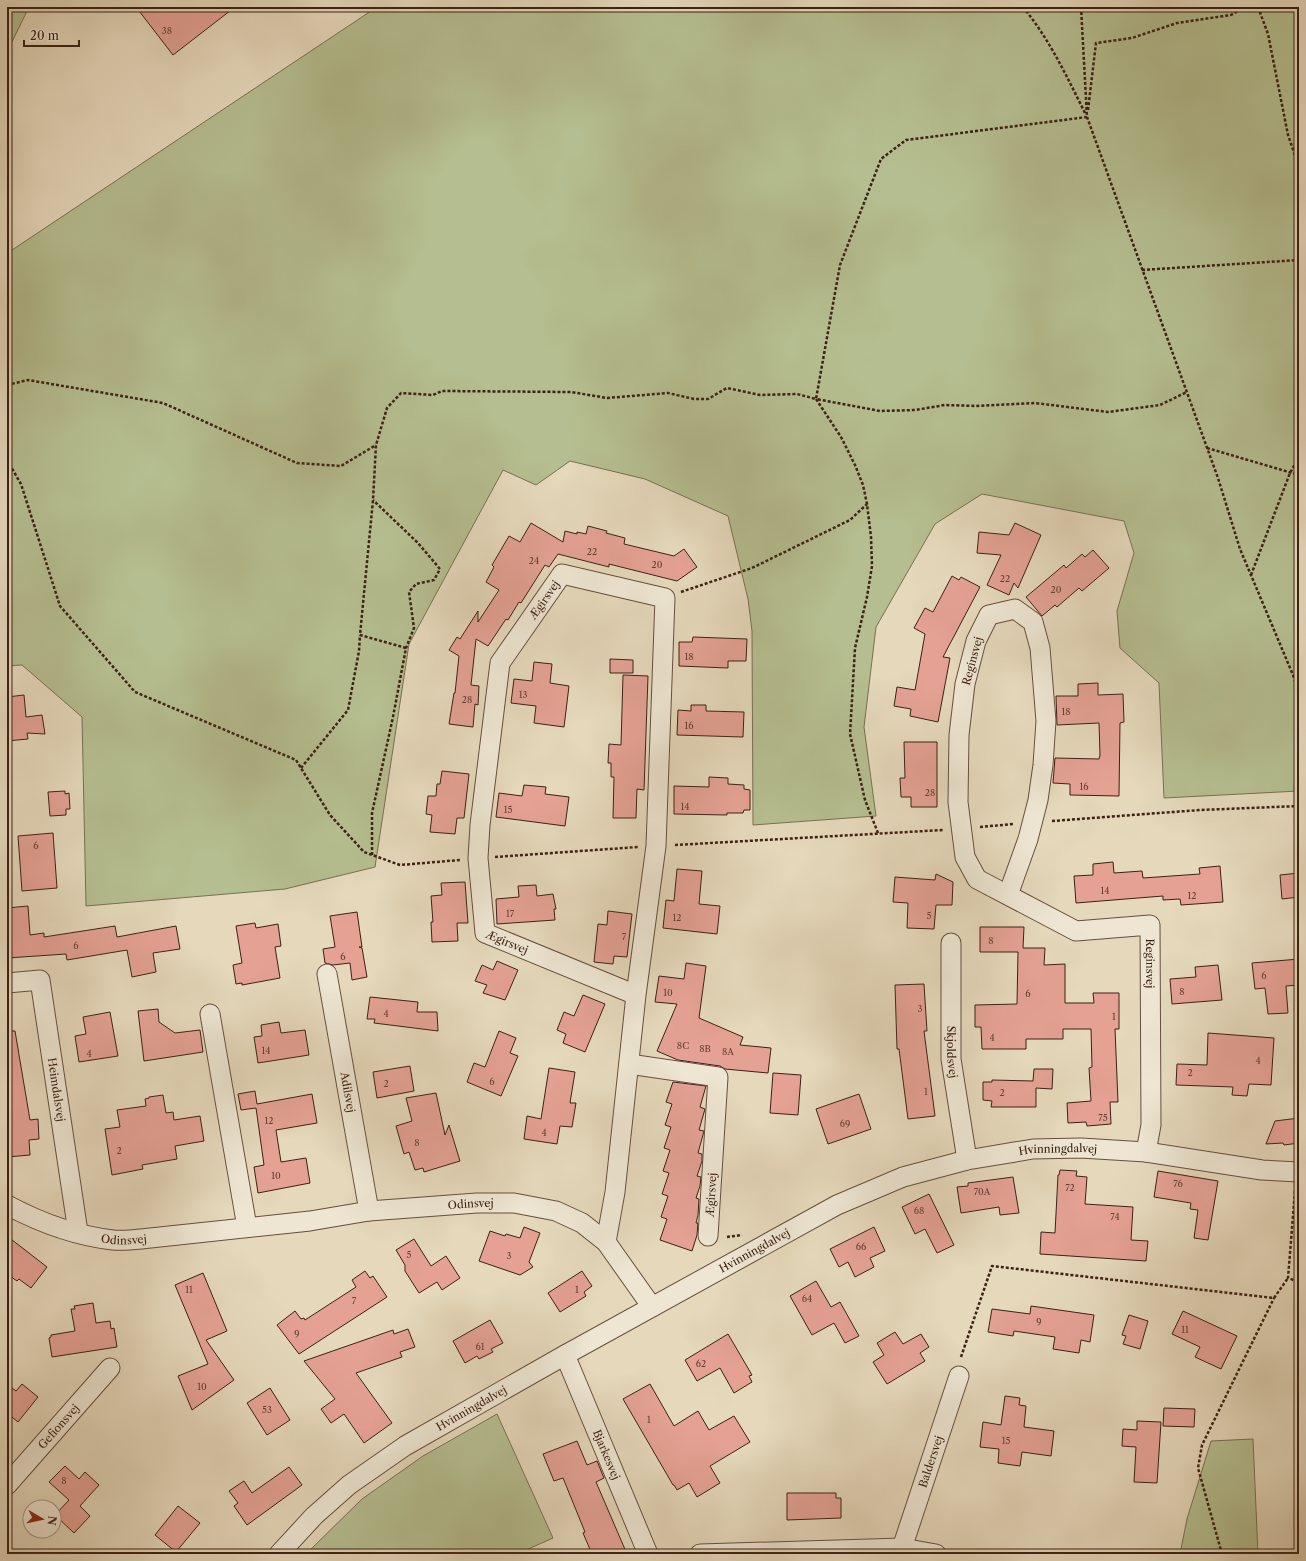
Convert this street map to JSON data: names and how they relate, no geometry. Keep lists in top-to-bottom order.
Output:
{
  "streets": {
    "street": [
      "Ægirsvej",
      "Reginsvej",
      "Skjoldsvej",
      "Heimdalsvej",
      "Adilsvej",
      "Hvinningdalvej",
      "Odinsvej",
      "Gefionsvej",
      "Bjarkesvej",
      "Baldersvej"
    ]
  },
  "crossings": [
    ["Reginsvej", "Hvinningdalvej"],
    ["Skjoldsvej", "Hvinningdalvej"],
    ["Heimdalsvej", "Odinsvej"],
    ["Adilsvej", "Odinsvej"],
    ["Hvinningdalvej", "Odinsvej"],
    ["Hvinningdalvej", "Bjarkesvej"]
  ],
  "house_numbers": [
    "38",
    "22",
    "24",
    "20",
    "22",
    "20",
    "18",
    "13",
    "28",
    "18",
    "16",
    "16",
    "28",
    "14",
    "15",
    "6",
    "14",
    "12",
    "17",
    "5",
    "12",
    "7",
    "8",
    "6",
    "6",
    "6",
    "8",
    "10",
    "6",
    "3",
    "4",
    "1",
    "4",
    "8C",
    "8B",
    "14",
    "8A",
    "4",
    "4",
    "2",
    "6",
    "2",
    "1",
    "2",
    "75",
    "12",
    "69",
    "4",
    "8",
    "2",
    "10",
    "76",
    "72",
    "70A",
    "68",
    "74",
    "66",
    "5",
    "3",
    "11",
    "1",
    "64",
    "7",
    "9",
    "11",
    "9",
    "61",
    "62",
    "10",
    "53",
    "1",
    "15",
    "8"
  ],
  "scale_bar": "20 m",
  "north": "right"
}
